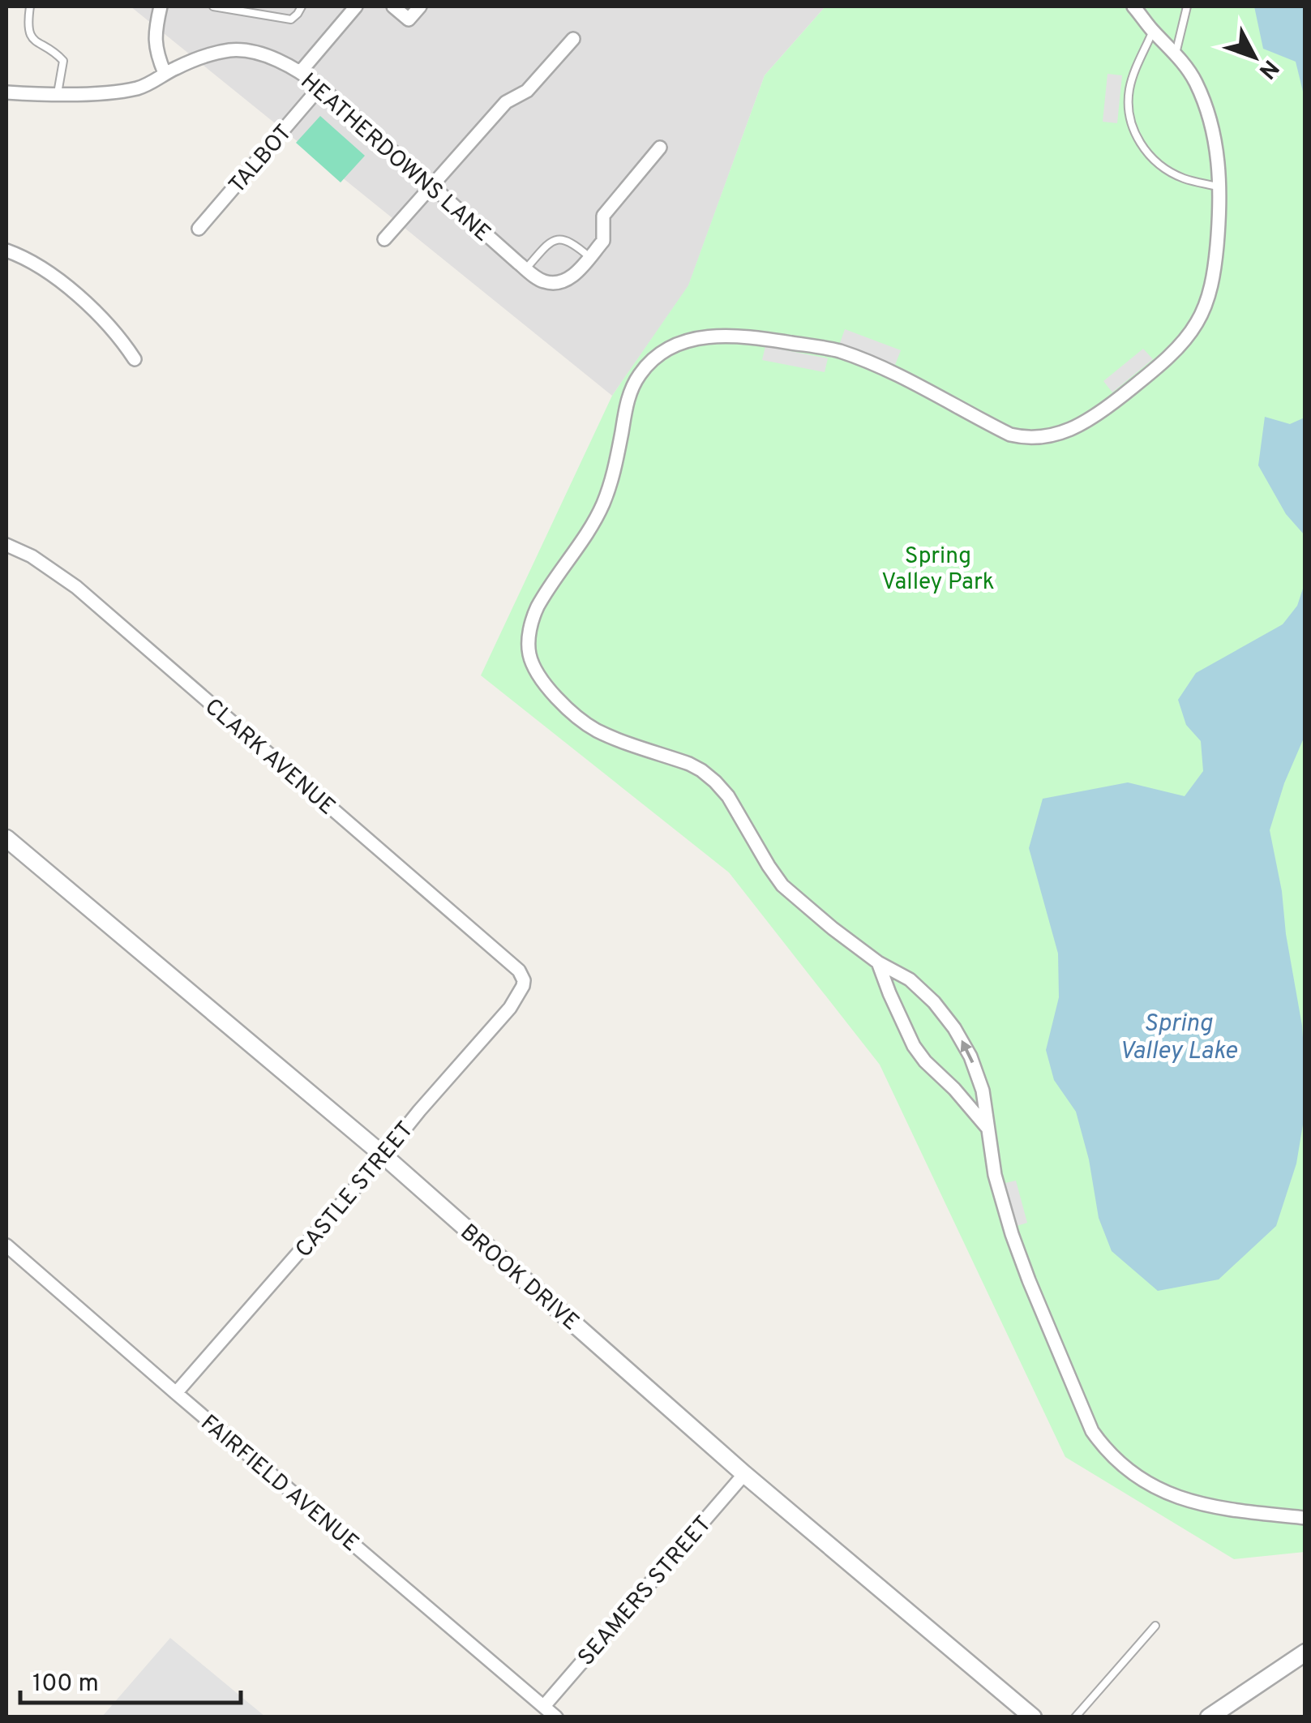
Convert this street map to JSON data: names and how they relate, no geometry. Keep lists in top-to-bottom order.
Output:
{
  "streets": {
    "street": [
      "HEATHERDOWNS LANE",
      "TALBOT",
      "CLARK AVENUE",
      "CASTLE STREET",
      "BROOK DRIVE",
      "FAIRFIELD AVENUE",
      "SEAMERS STREET"
    ]
  },
  "crossings": [
    ["HEATHERDOWNS LANE", "TALBOT"],
    ["CLARK AVENUE", "CASTLE STREET"],
    ["CASTLE STREET", "BROOK DRIVE"],
    ["CASTLE STREET", "FAIRFIELD AVENUE"],
    ["BROOK DRIVE", "SEAMERS STREET"],
    ["FAIRFIELD AVENUE", "SEAMERS STREET"]
  ],
  "water": ["Spring Valley Lake"],
  "parks": ["Spring Valley Park"],
  "scale_bar": "100 m",
  "north": "bottom right"
}
